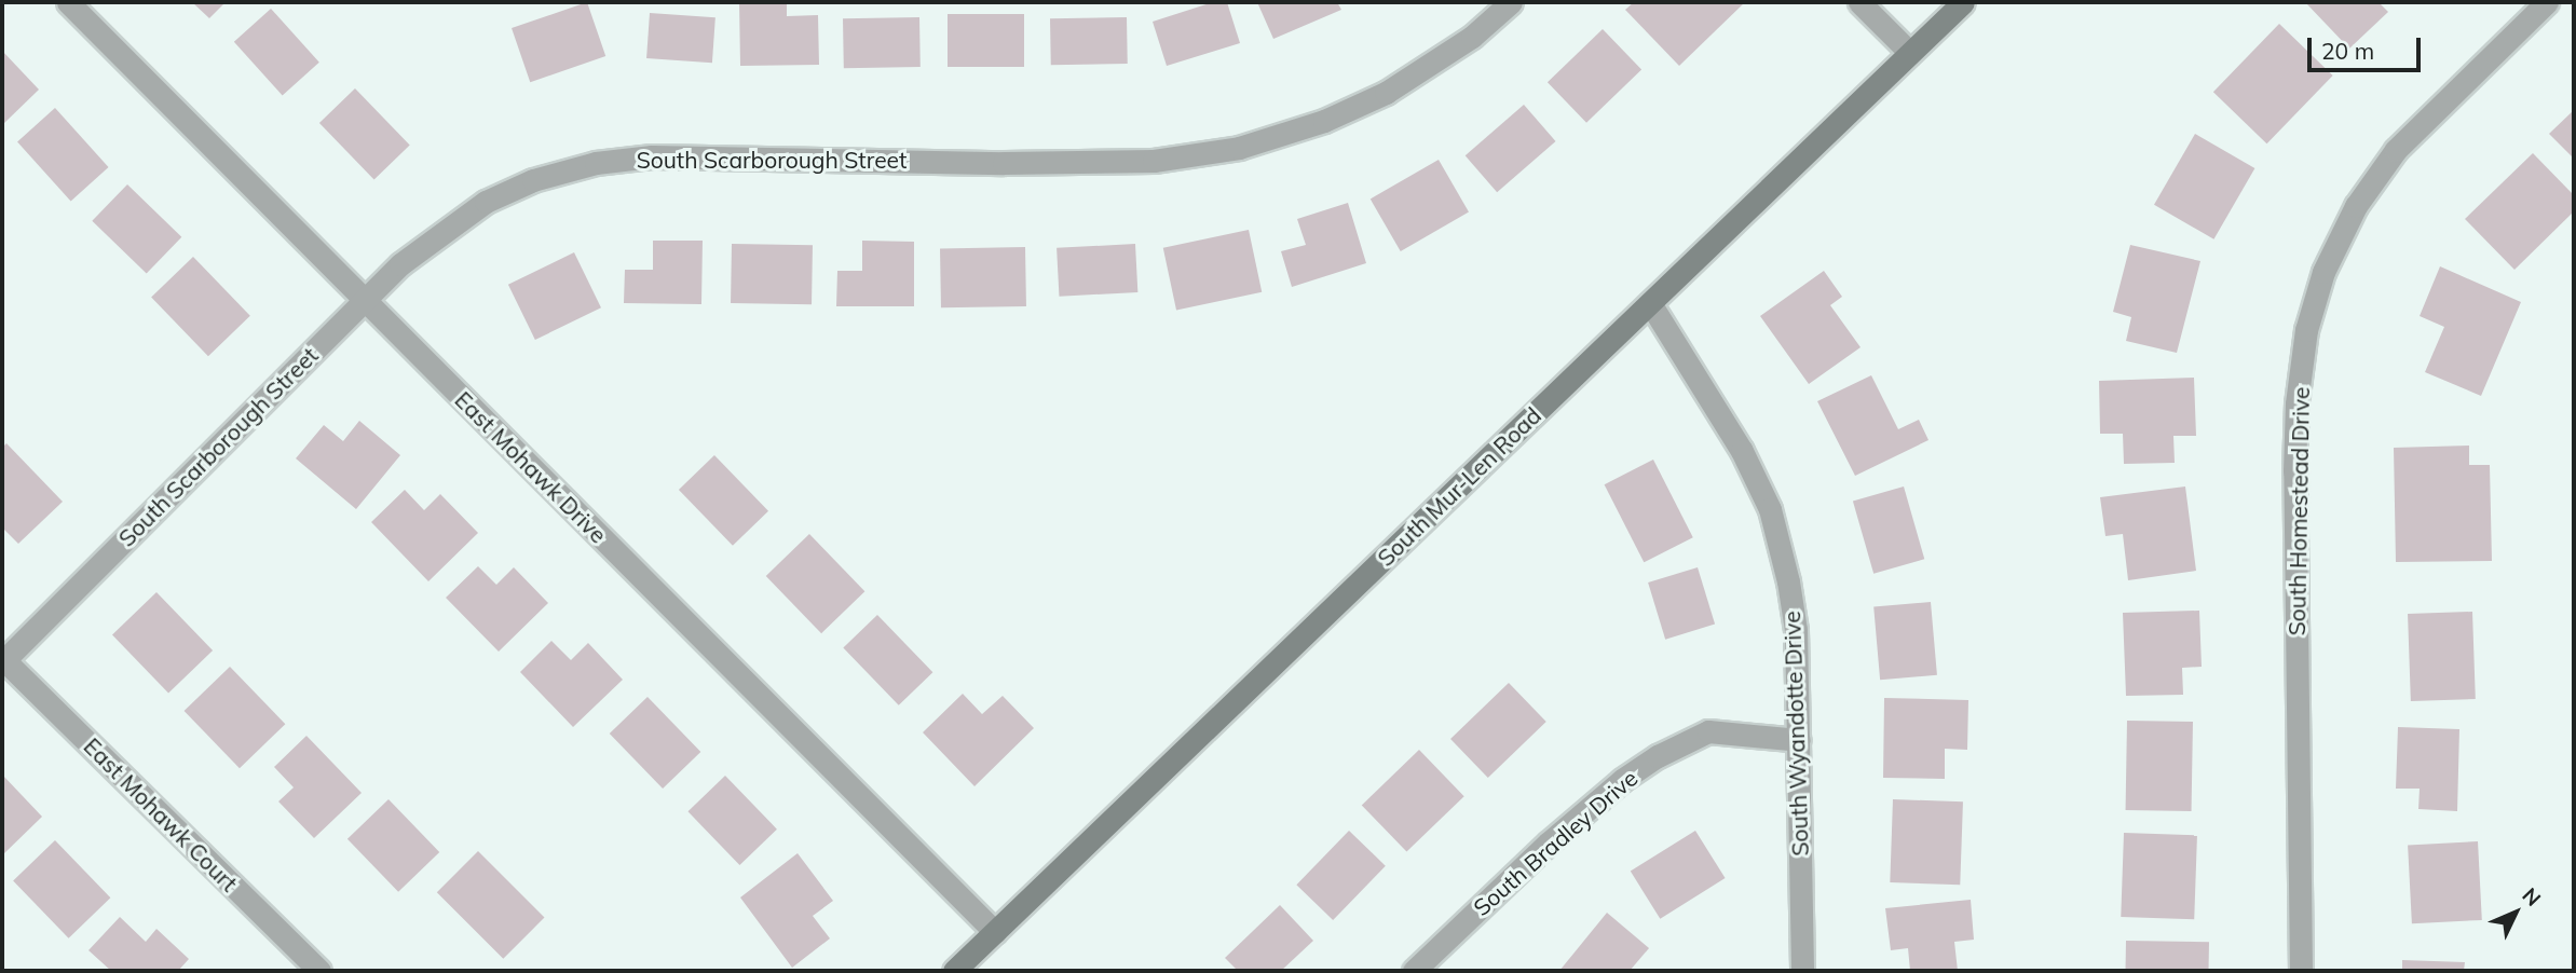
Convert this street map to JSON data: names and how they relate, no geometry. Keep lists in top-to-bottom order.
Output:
{
  "streets": {
    "main road": ["South Mur-Len Road"],
    "street": [
      "South Scarborough Street",
      "East Mohawk Drive",
      "South Homestead Drive",
      "South Wyandotte Drive",
      "East Mohawk Court",
      "South Bradley Drive"
    ]
  },
  "crossings": [
    ["South Scarborough Street", "East Mohawk Drive"],
    ["South Scarborough Street", "East Mohawk Court"],
    ["East Mohawk Drive", "South Mur-Len Road"],
    ["South Mur-Len Road", "South Wyandotte Drive"],
    ["South Wyandotte Drive", "South Bradley Drive"]
  ],
  "scale_bar": "20 m",
  "north": "top right"
}
